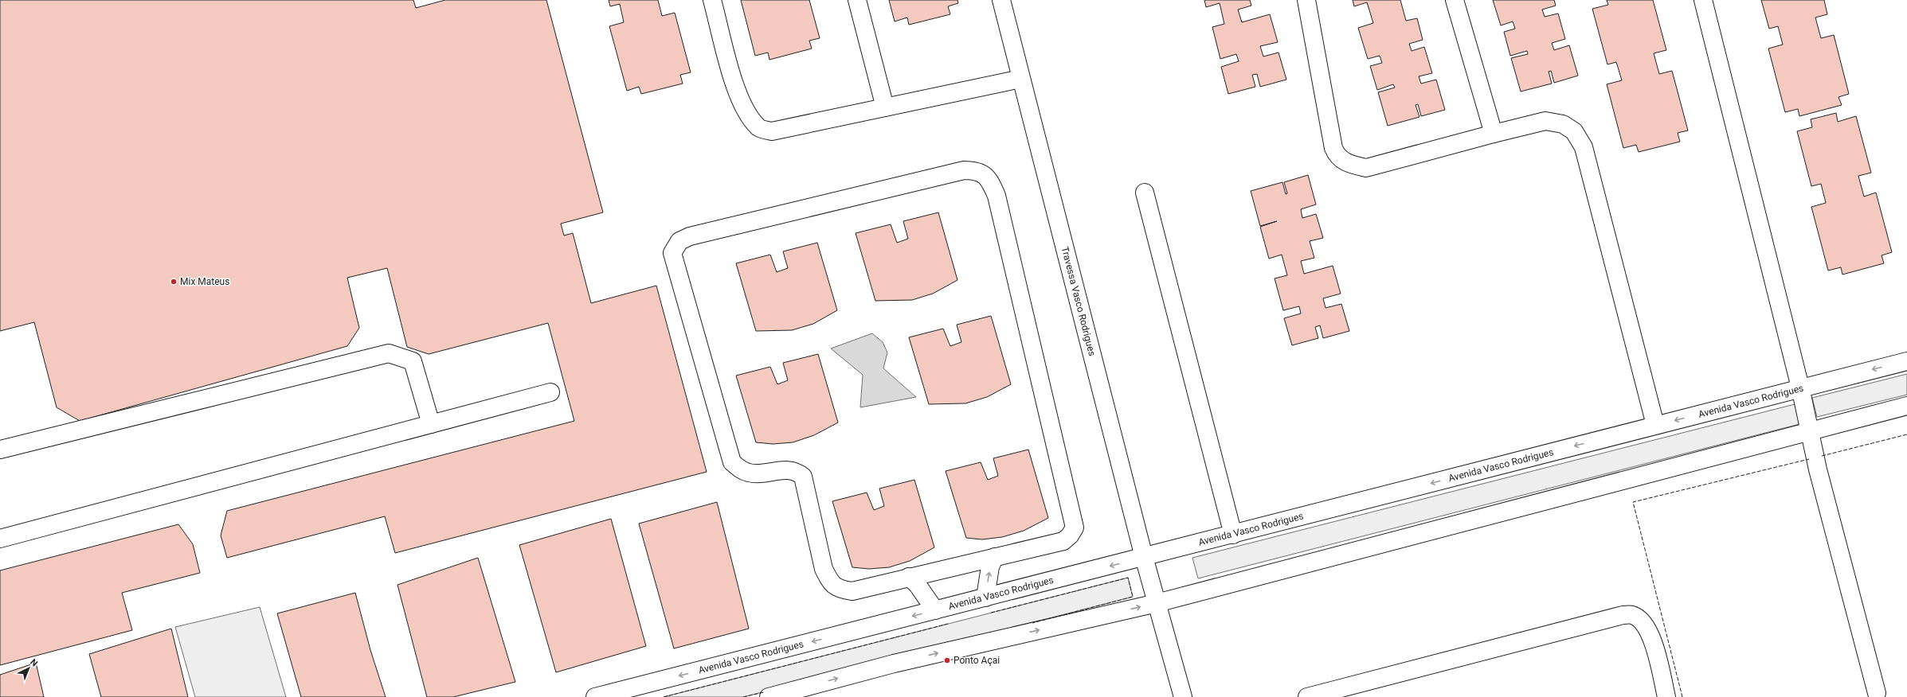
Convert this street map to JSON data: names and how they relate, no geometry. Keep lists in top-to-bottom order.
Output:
{
  "streets": {
    "street": ["Travessa Vasco Rodrigues", "Avenida Vasco Rodrigues"]
  },
  "crossings": [
    ["Travessa Vasco Rodrigues", "Avenida Vasco Rodrigues"]
  ],
  "places": ["Mix Mateus", "Ponto Açai"],
  "north": "top right"
}
